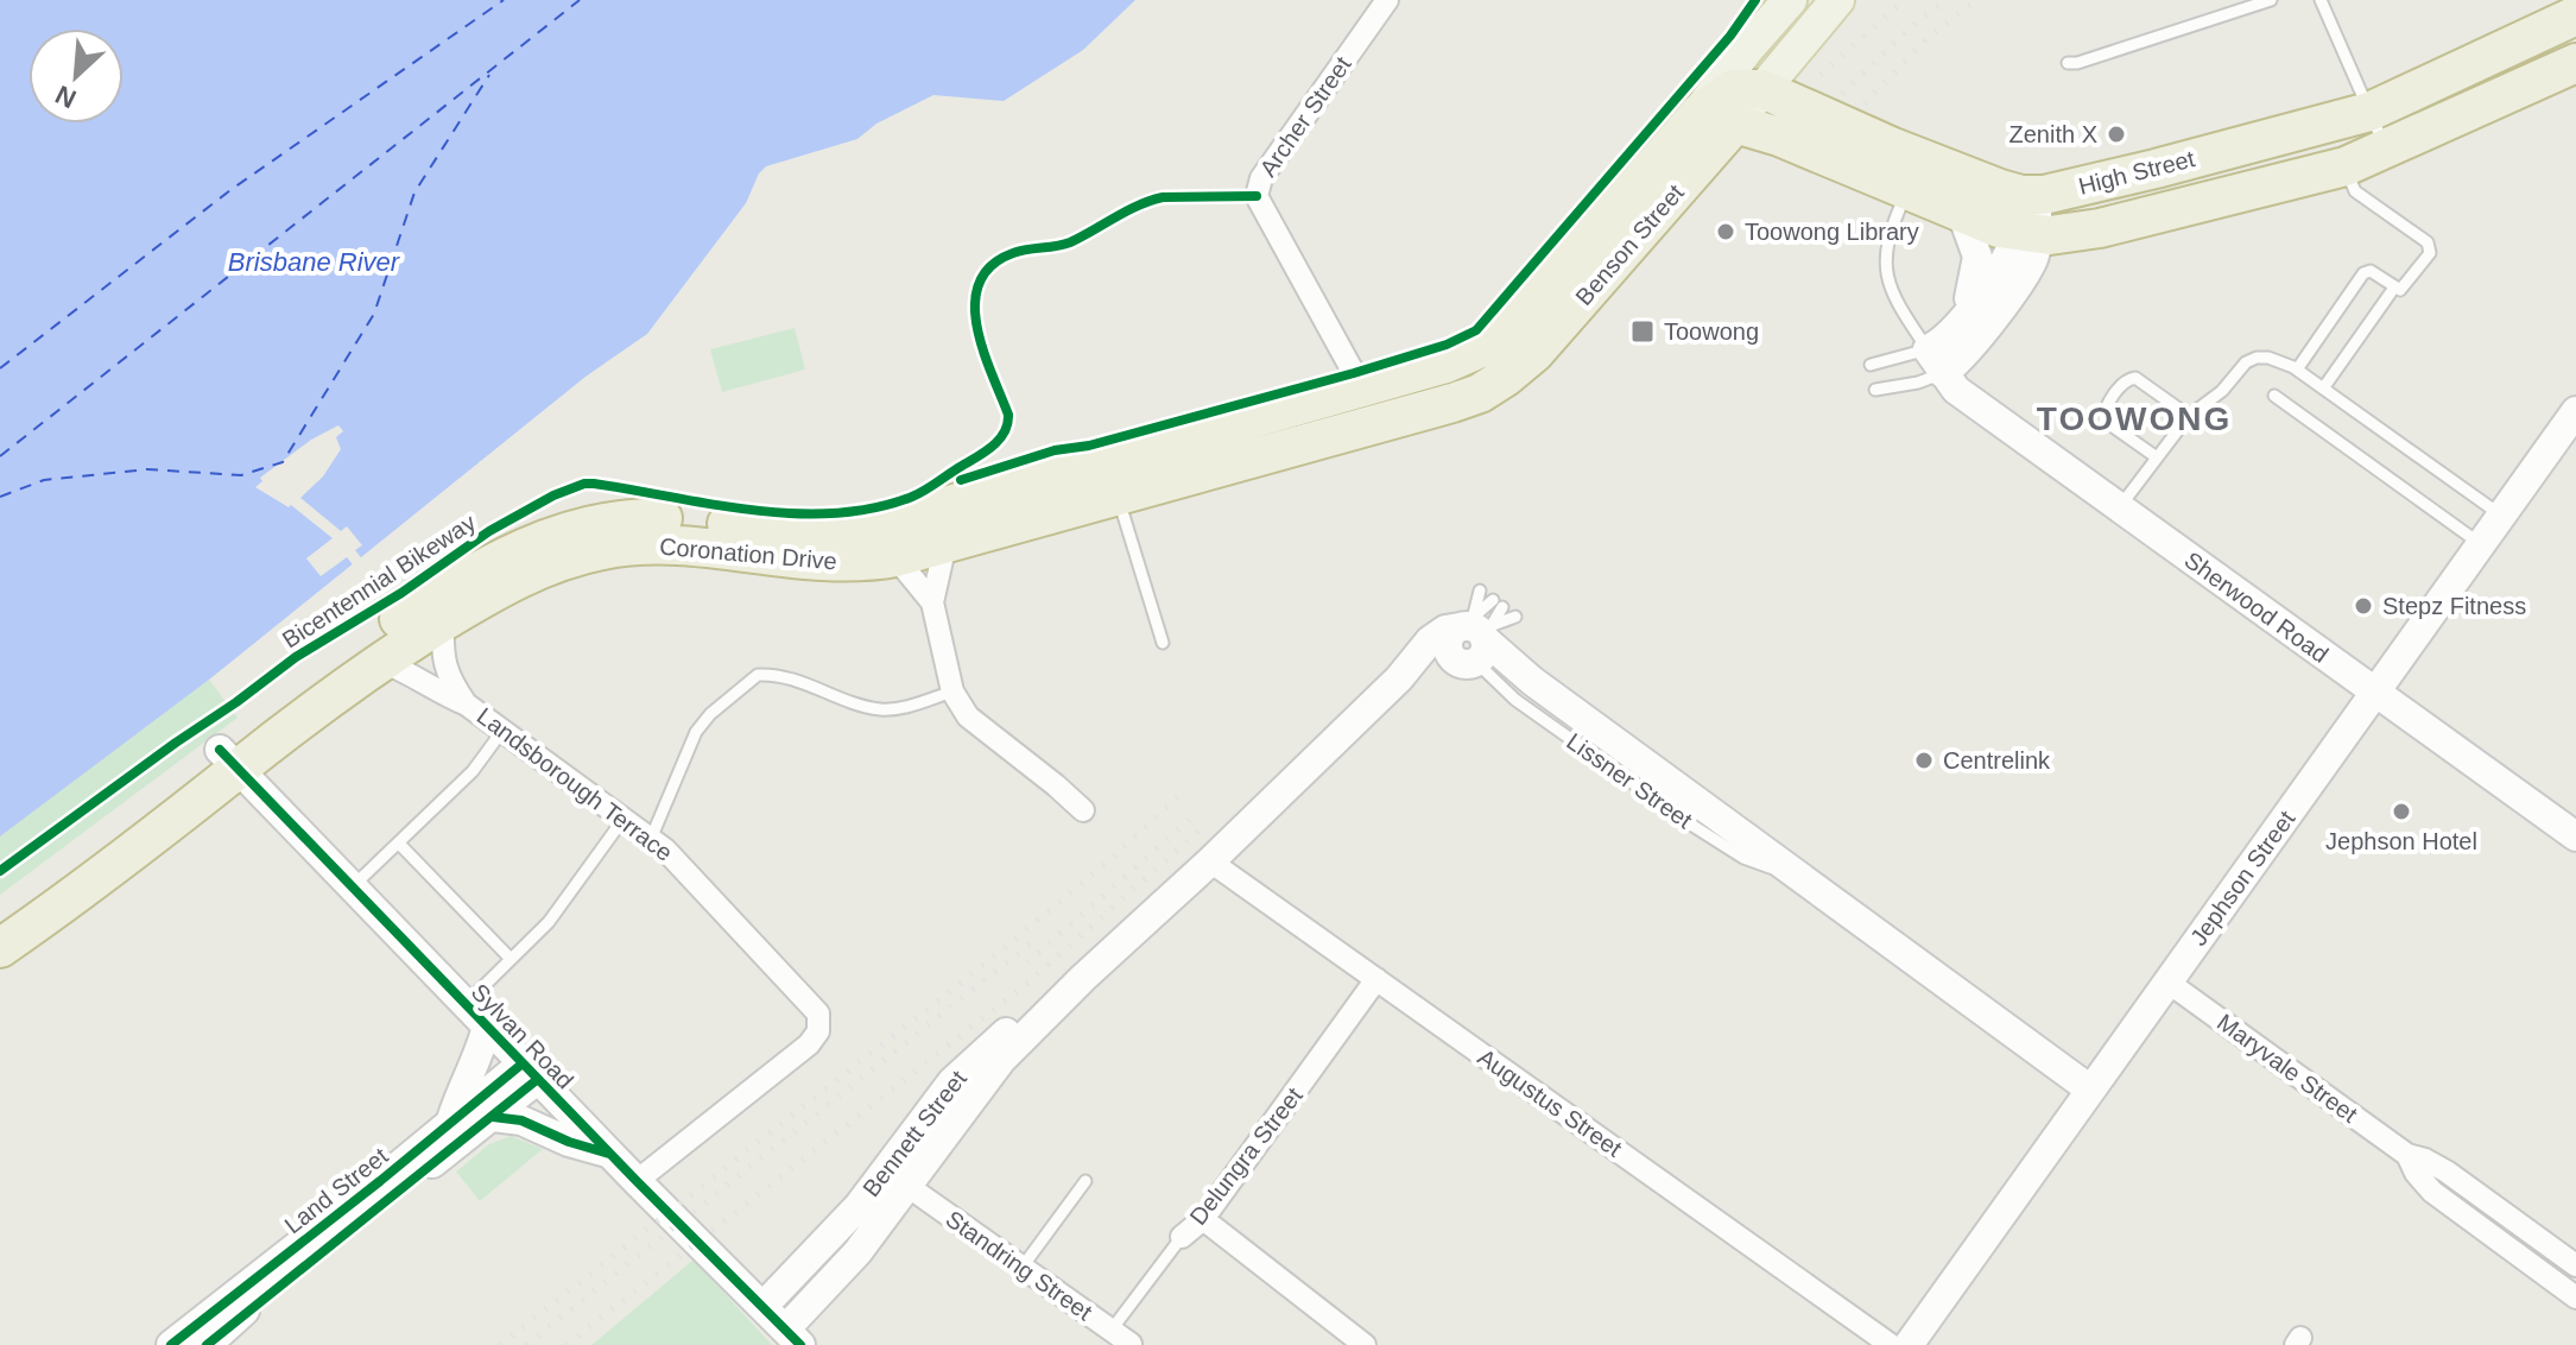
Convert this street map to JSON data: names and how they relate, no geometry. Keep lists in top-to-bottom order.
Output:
{
  "streets": {
    "highway": ["High Street", "Benson Street", "Coronation Drive"],
    "main road": [
      "Sherwood Road",
      "Lissner Street",
      "Jephson Street",
      "Sylvan Road",
      "Bennett Street",
      "Land Street"
    ],
    "street": [
      "Archer Street",
      "Landsborough Terrace",
      "Maryvale Street",
      "Augustus Street",
      "Delungra Street",
      "Standring Street"
    ],
    "cycle path": ["Bicentennial Bikeway"]
  },
  "crossings": [
    ["Archer Street", "Benson Street"],
    ["Archer Street", "Coronation Drive"],
    ["High Street", "Benson Street"],
    ["High Street", "Sherwood Road"],
    ["Benson Street", "Coronation Drive"],
    ["Coronation Drive", "Landsborough Terrace"],
    ["Coronation Drive", "Sylvan Road"],
    ["Sherwood Road", "Jephson Street"],
    ["Lissner Street", "Jephson Street"],
    ["Lissner Street", "Bennett Street"],
    ["Landsborough Terrace", "Sylvan Road"],
    ["Jephson Street", "Maryvale Street"],
    ["Sylvan Road", "Bennett Street"],
    ["Sylvan Road", "Land Street"],
    ["Augustus Street", "Bennett Street"],
    ["Augustus Street", "Delungra Street"],
    ["Bennett Street", "Standring Street"],
    ["Delungra Street", "Standring Street"]
  ],
  "districts": ["TOOWONG"],
  "water": ["Brisbane River"],
  "places": {
    "other": [
      "Zenith X",
      "Toowong Library",
      "Stepz Fitness",
      "Centrelink",
      "Jephson Hotel"
    ],
    "transit": ["Toowong"]
  },
  "north": "bottom left"
}
